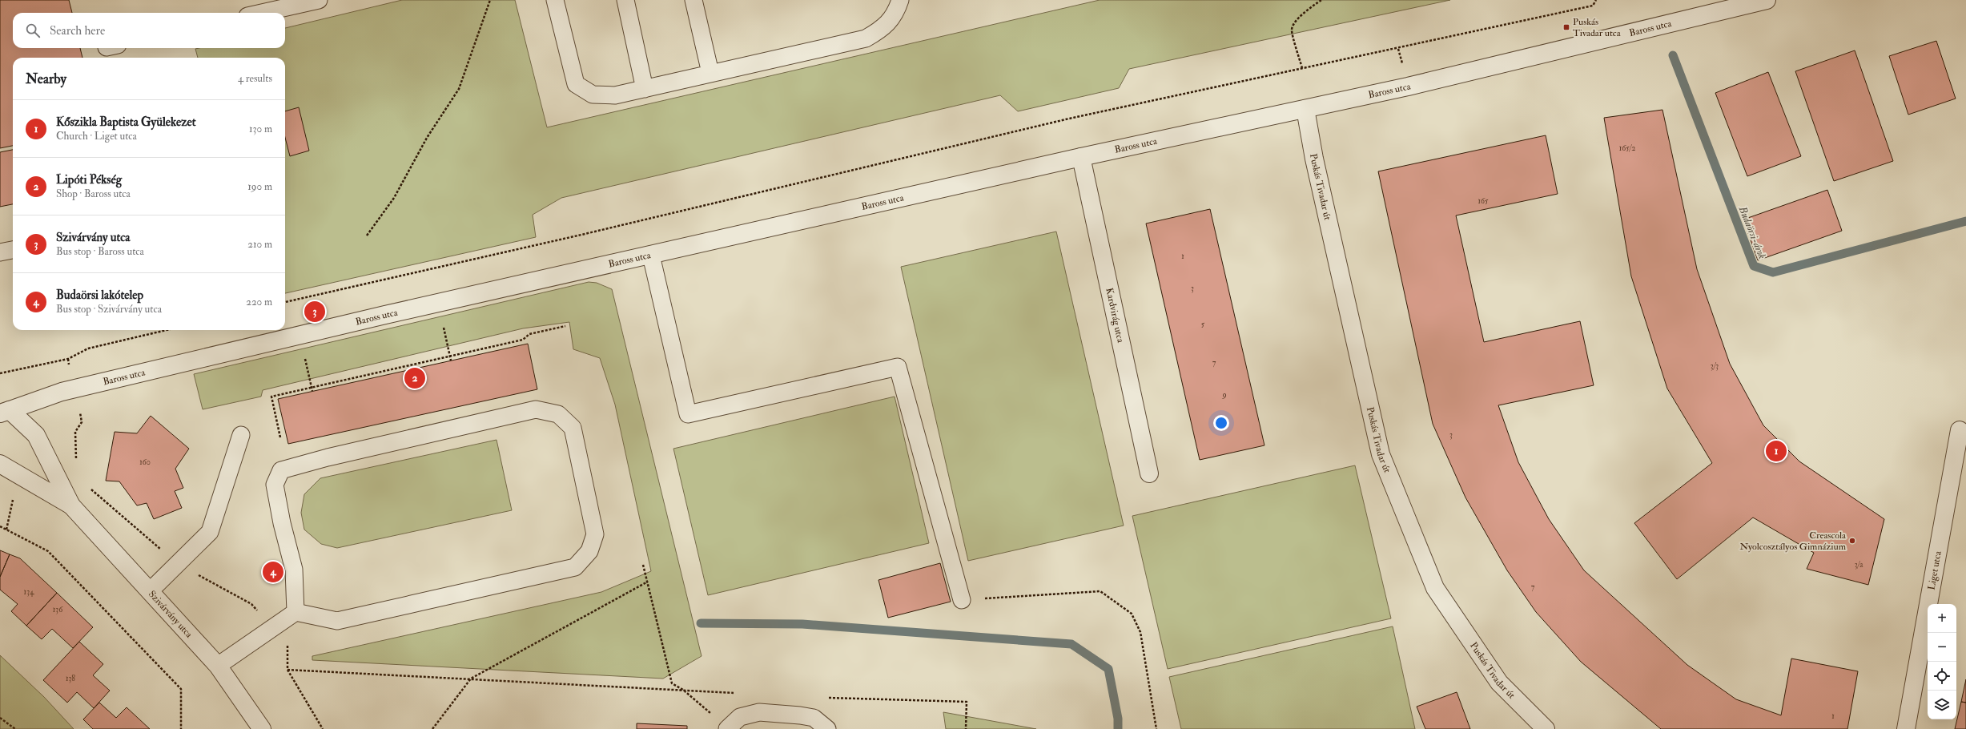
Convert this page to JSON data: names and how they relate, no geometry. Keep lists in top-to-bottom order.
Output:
{
  "streets": {
    "street": [
      "Baross utca",
      "Puskás Tivadar út",
      "Kardvirág utca",
      "Liget utca",
      "Szivárvány utca"
    ]
  },
  "crossings": [
    ["Baross utca", "Puskás Tivadar út"],
    ["Baross utca", "Kardvirág utca"],
    ["Baross utca", "Szivárvány utca"]
  ],
  "water": ["Budaörsi-árok"],
  "places": {
    "transit": ["Puskás Tivadar utca"],
    "other": ["Creascola Nyolcosztályos Gimnázium"]
  },
  "house_numbers": [
    "165/2",
    "165",
    "1",
    "3",
    "5",
    "7",
    "3/3",
    "9",
    "3",
    "160",
    "3/a",
    "7",
    "134",
    "136",
    "138",
    "1"
  ],
  "page": {
    "search": "Search here",
    "heading": ["Nearby", "4 results"],
    "list": [
      {
        "mark": "1",
        "name": "Kőszikla Baptista Gyülekezet",
        "note": "Church · Liget utca",
        "value": "130 m"
      },
      {
        "mark": "2",
        "name": "Lipóti Pékség",
        "note": "Shop · Baross utca",
        "value": "190 m"
      },
      {
        "mark": "3",
        "name": "Szivárvány utca",
        "note": "Bus stop · Baross utca",
        "value": "210 m"
      },
      {
        "mark": "4",
        "name": "Budaörsi lakótelep",
        "note": "Bus stop · Szivárvány utca",
        "value": "220 m"
      }
    ],
    "pins": [
      "3",
      "2",
      "1",
      "4"
    ],
    "map_buttons": ["+", "−"]
  }
}
